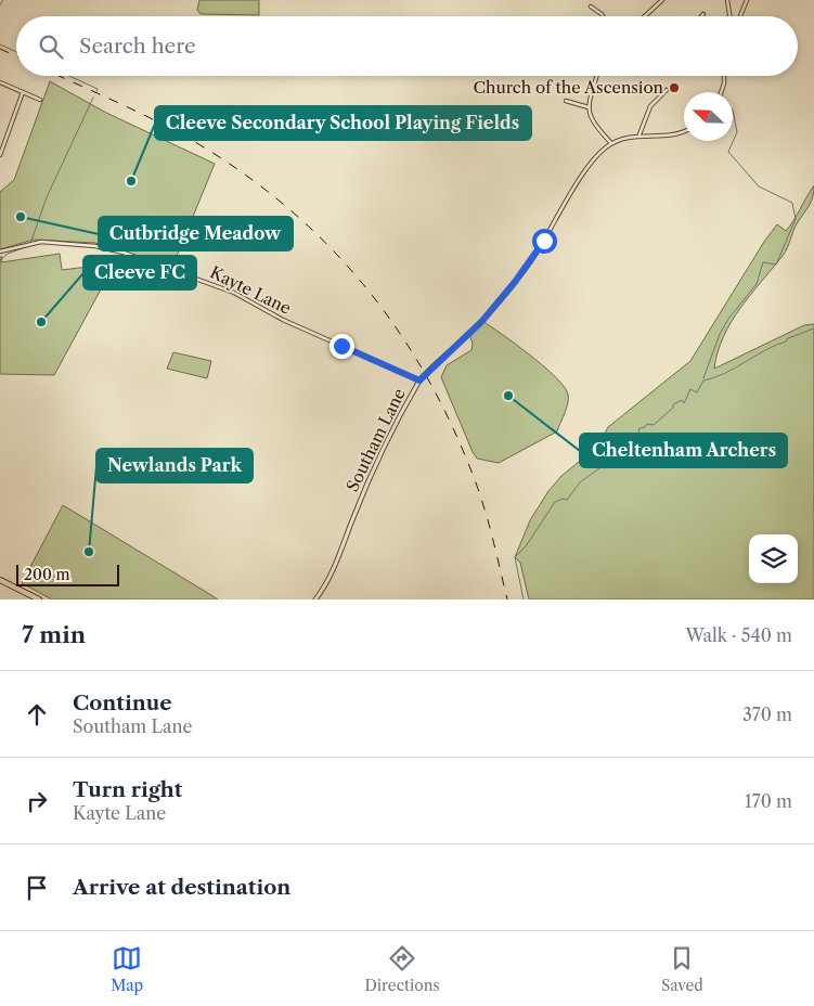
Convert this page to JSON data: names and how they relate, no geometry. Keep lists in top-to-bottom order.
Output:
{
  "streets": {
    "street": ["Kayte Lane", "Southam Lane"]
  },
  "crossings": [
    ["Kayte Lane", "Southam Lane"]
  ],
  "places": [
    "Church of the Ascension",
    "Cleeve Secondary School Playing Fields",
    "Cutbridge Meadow",
    "Cleeve FC",
    "Cheltenham Archers",
    "Newlands Park"
  ],
  "scale_bar": "200 m",
  "north": "top left",
  "page": {
    "search": "Search here",
    "scale": "200 m",
    "heading": ["7 min", "Walk · 540 m"],
    "list": [
      ["Continue", "Southam Lane", "370 m"],
      ["Turn right", "Kayte Lane", "170 m"],
      "Arrive at destination"
    ],
    "nav": ["Map", "Directions", "Saved"]
  }
}
